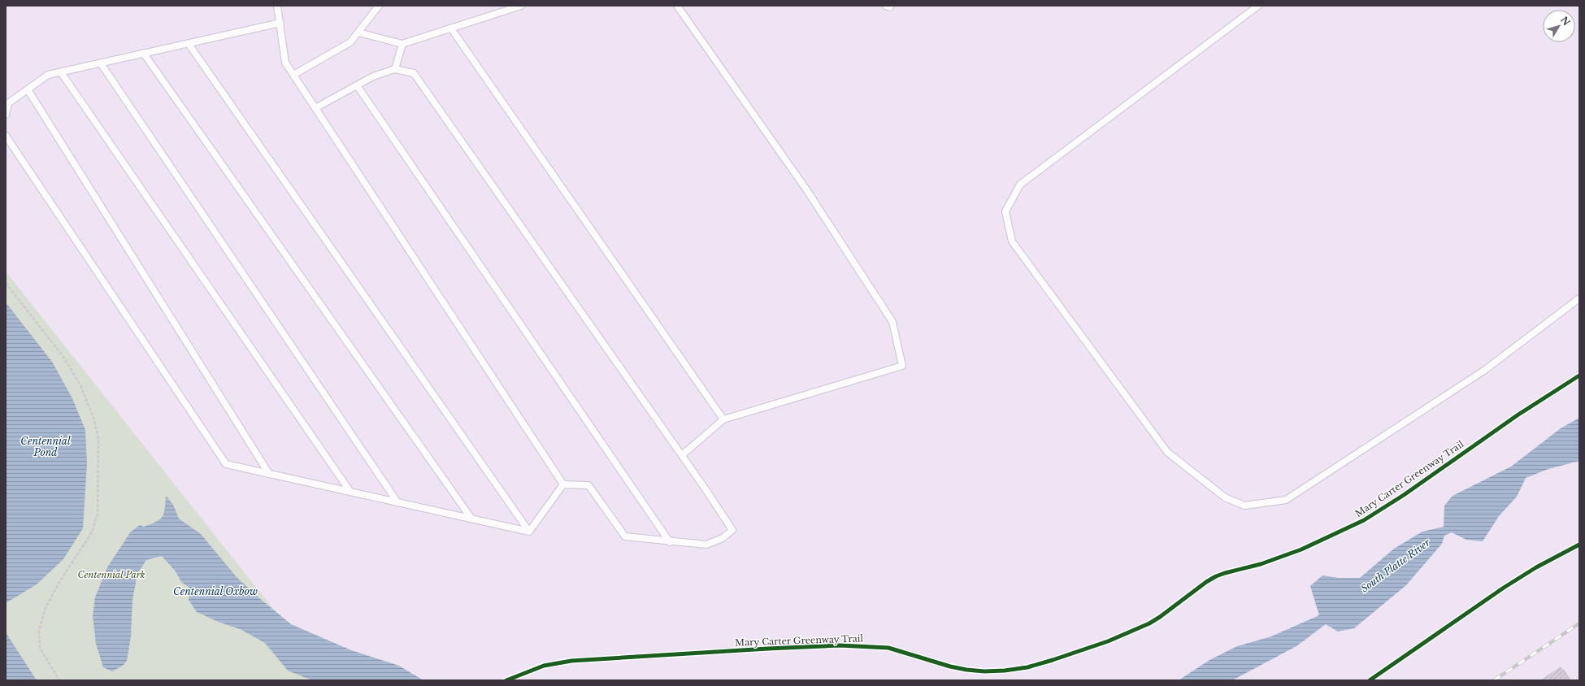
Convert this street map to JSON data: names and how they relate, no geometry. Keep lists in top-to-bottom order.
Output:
{
  "streets": {
    "cycle path": ["Mary Carter Greenway Trail"]
  },
  "water": ["Centennial Pond", "South Platte River", "Centennial Oxbow"],
  "parks": ["Centennial Park"],
  "north": "top right"
}
